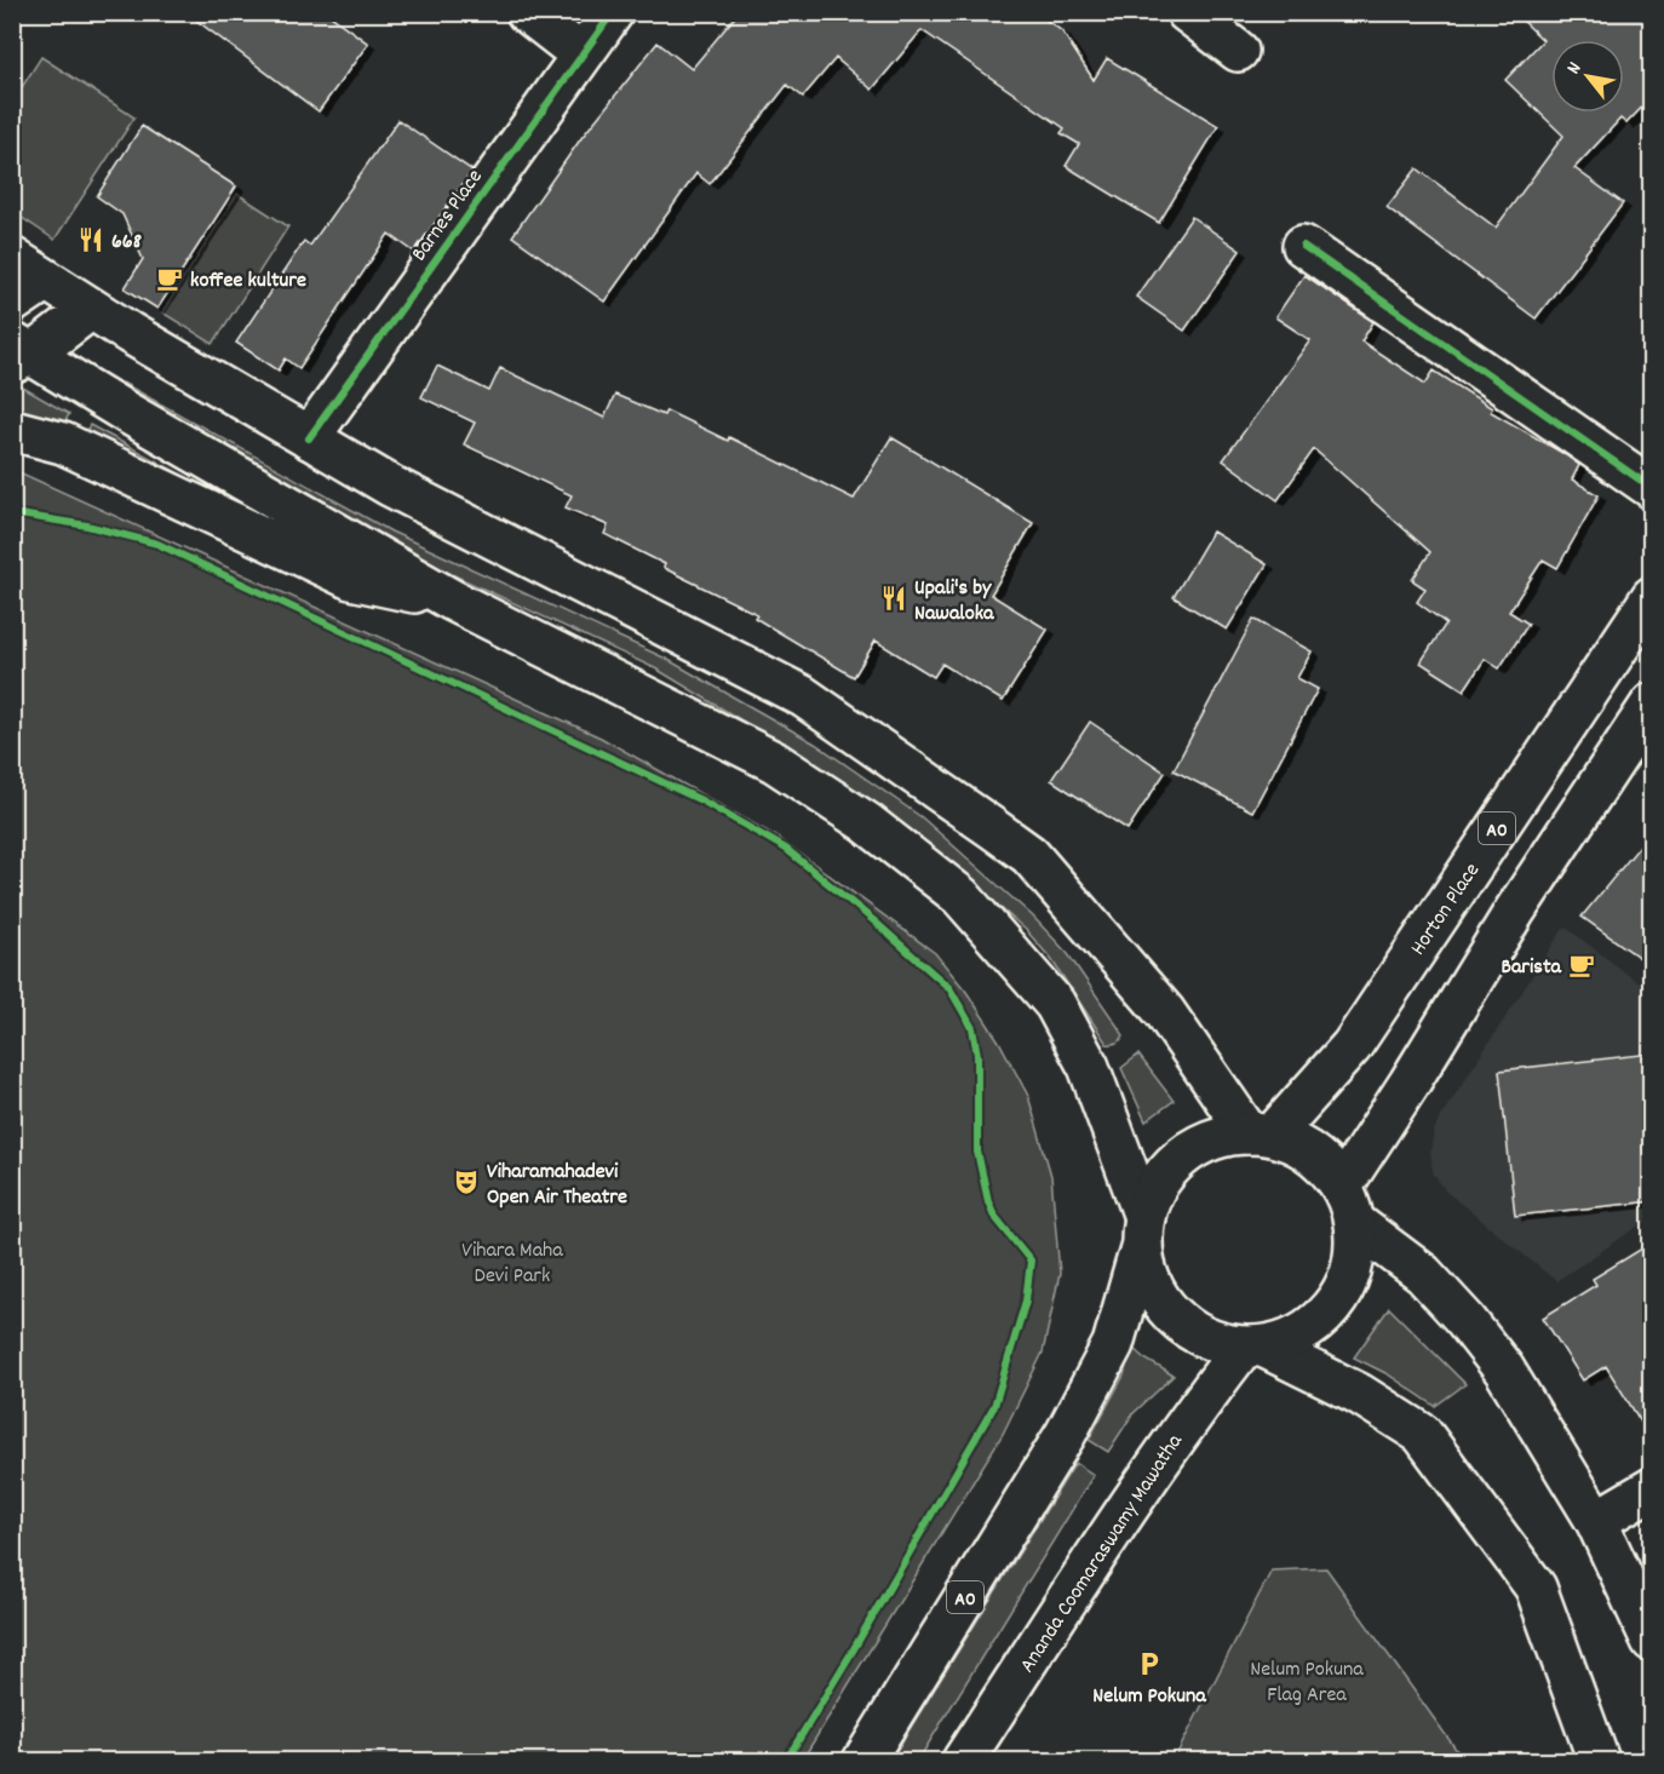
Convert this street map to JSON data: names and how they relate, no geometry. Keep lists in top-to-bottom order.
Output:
{
  "streets": {
    "main road": [
      "Barnes Place",
      "A0",
      "Horton Place",
      "Ananda Coomaraswamy Mawatha"
    ]
  },
  "crossings": [
    ["A0", "Horton Place"],
    ["A0", "Ananda Coomaraswamy Mawatha"],
    ["Horton Place", "Ananda Coomaraswamy Mawatha"]
  ],
  "parks": ["Vihara Maha Devi Park", "Nelum Pokuna Flag Area"],
  "places": {
    "restaurant": ["668", "Upali's by Nawaloka"],
    "cafe": ["koffee kulture", "Barista"],
    "theatre": ["Viharamahadevi Open Air Theatre"],
    "parking": ["Nelum Pokuna"]
  },
  "north": "top left"
}
